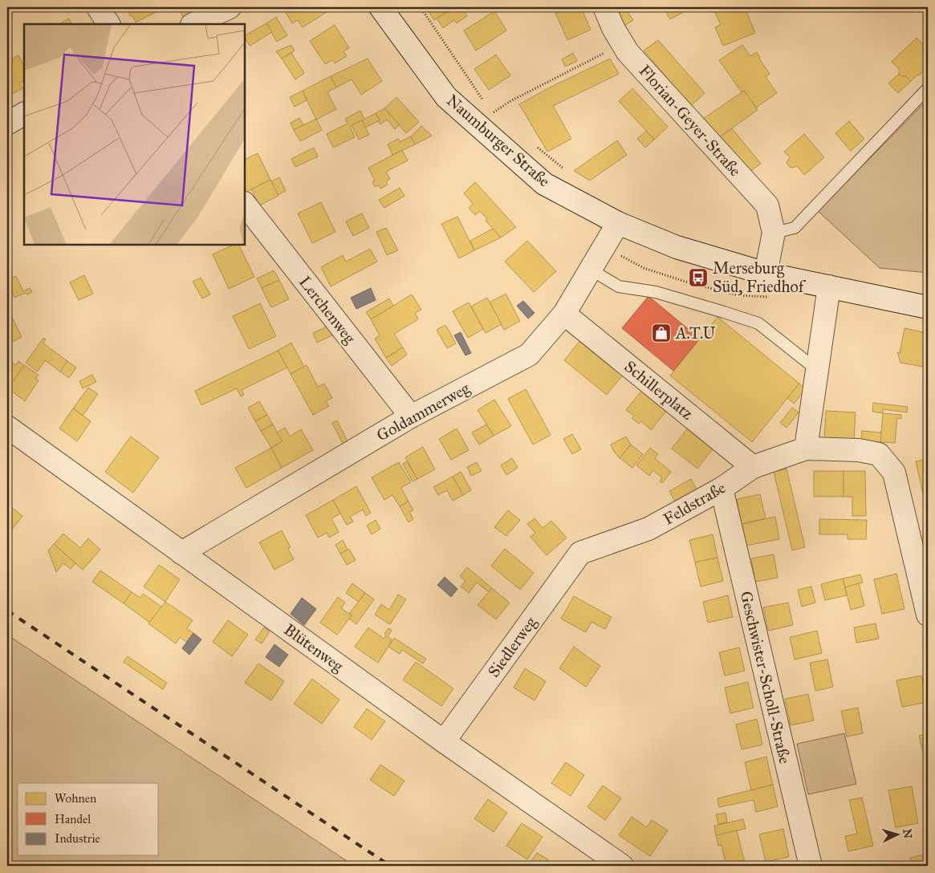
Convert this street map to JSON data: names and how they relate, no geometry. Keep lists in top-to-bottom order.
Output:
{
  "streets": {
    "street": [
      "Florian-Geyer-Straße",
      "Naumburger Straße",
      "Lerchenweg",
      "Schillerplatz",
      "Goldammerweg",
      "Feldstraße",
      "Siedlerweg",
      "Blütenweg",
      "Geschwister-Scholl-Straße"
    ]
  },
  "crossings": [
    ["Florian-Geyer-Straße", "Naumburger Straße"],
    ["Naumburger Straße", "Goldammerweg"],
    ["Lerchenweg", "Goldammerweg"],
    ["Schillerplatz", "Goldammerweg"],
    ["Schillerplatz", "Feldstraße"],
    ["Goldammerweg", "Blütenweg"],
    ["Feldstraße", "Siedlerweg"],
    ["Feldstraße", "Geschwister-Scholl-Straße"],
    ["Siedlerweg", "Blütenweg"]
  ],
  "places": {
    "bus stop": ["Merseburg Süd, Friedhof"],
    "shop": ["A.T.U"]
  },
  "legend": ["Wohnen", "Handel", "Industrie"],
  "north": "right"
}
